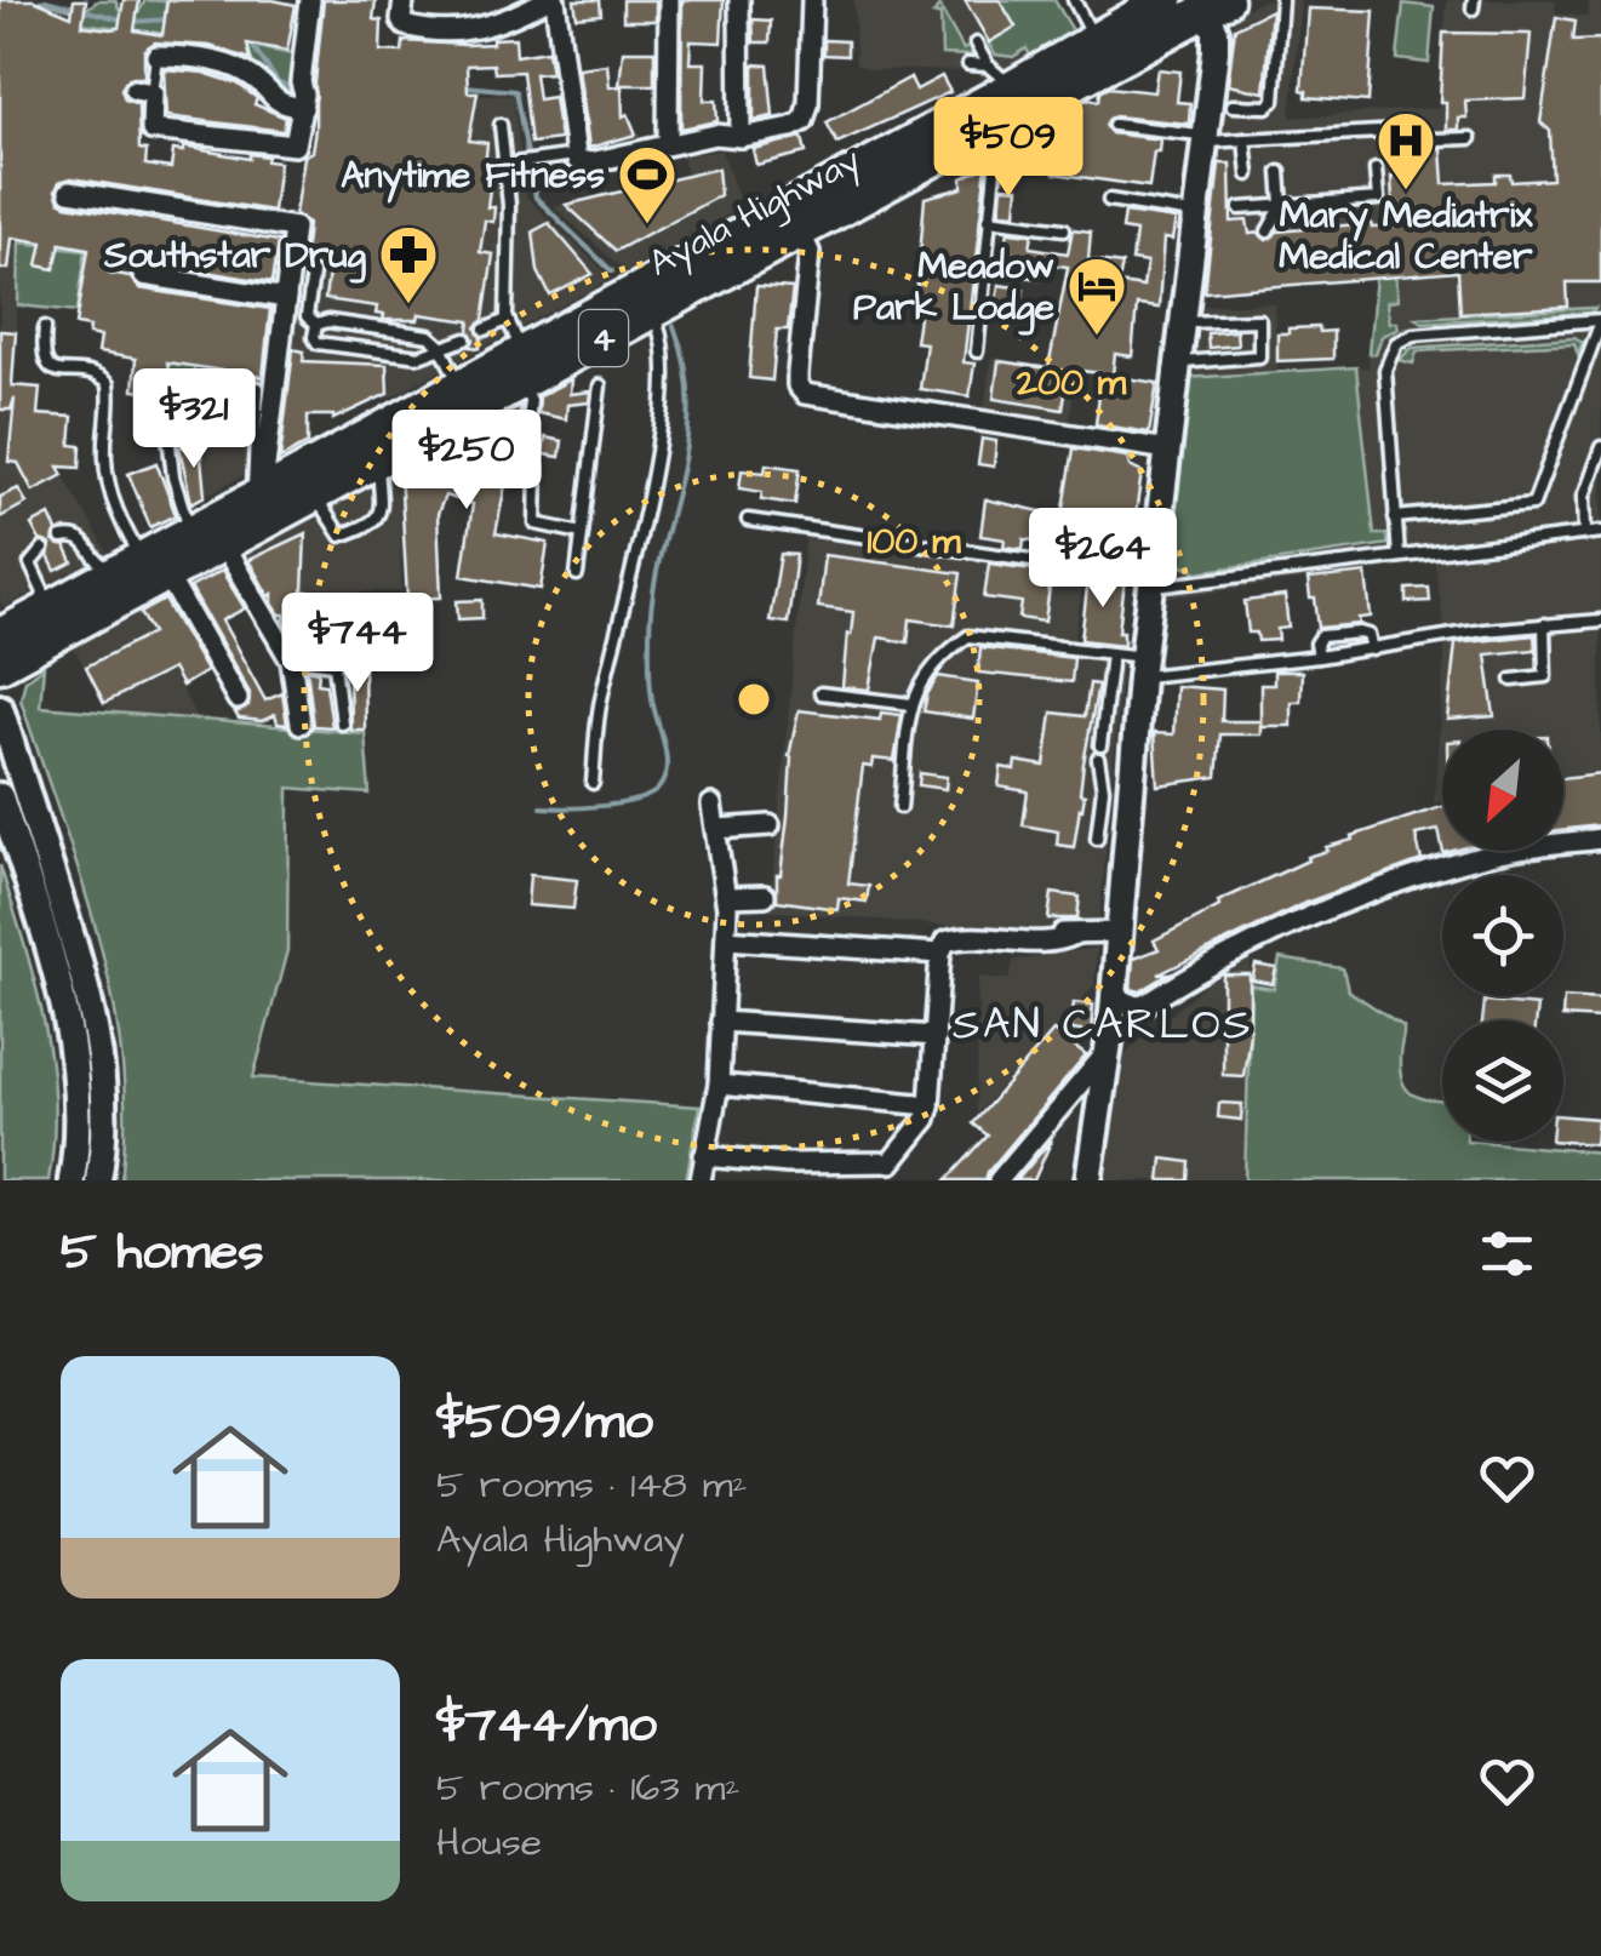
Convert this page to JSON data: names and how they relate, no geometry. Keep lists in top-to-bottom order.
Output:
{
  "streets": {
    "highway": ["Ayala Highway", "4"]
  },
  "districts": ["SAN CARLOS"],
  "places": {
    "hospital": ["Mary Mediatrix Medical Center"],
    "sports": ["Anytime Fitness"],
    "pharmacy": ["Southstar Drug"],
    "hotel": ["Meadow Park Lodge"]
  },
  "north": "bottom left",
  "page": {
    "price": [
      "$509",
      "$321",
      "$250",
      "$264",
      "$744"
    ],
    "heading": "5 homes",
    "list": [
      {
        "name": "$509/mo",
        "note": "5 rooms · 148 m² · Ayala Highway"
      },
      {
        "name": "$744/mo",
        "note": "5 rooms · 163 m² · House"
      }
    ]
  },
  "rings": ["200 m", "100 m"]
}
